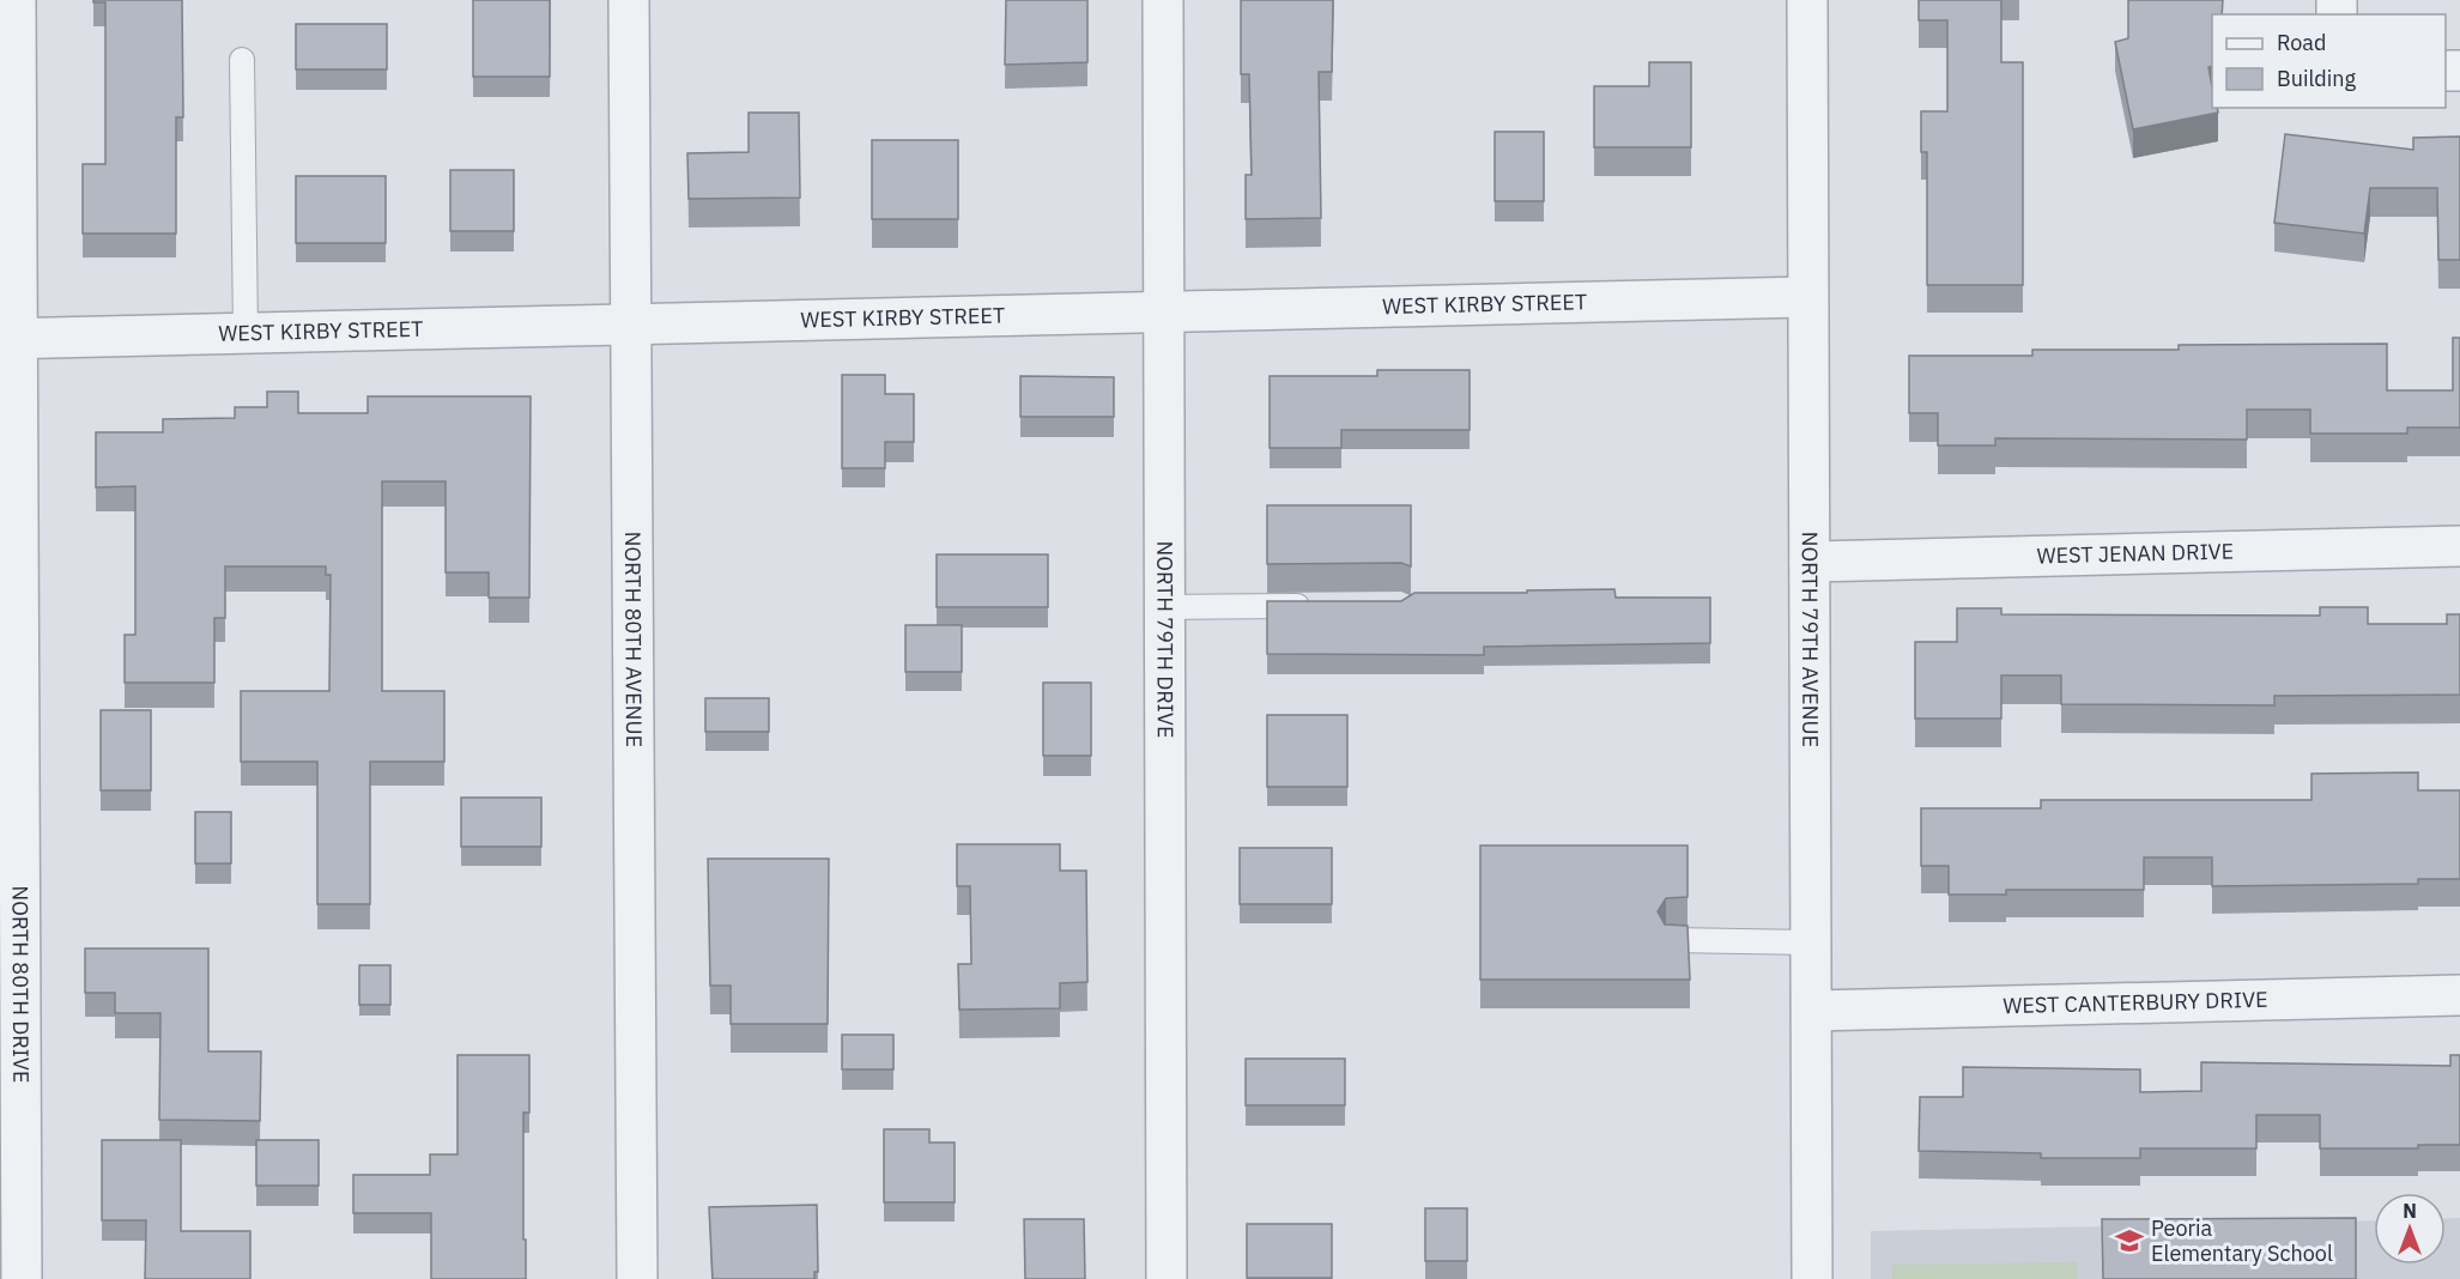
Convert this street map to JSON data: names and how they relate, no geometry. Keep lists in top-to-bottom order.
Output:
{
  "streets": {
    "street": [
      "WEST KIRBY STREET",
      "WEST JENAN DRIVE",
      "NORTH 80TH AVENUE",
      "NORTH 79TH DRIVE",
      "NORTH 79TH AVENUE",
      "NORTH 80TH DRIVE",
      "WEST CANTERBURY DRIVE"
    ]
  },
  "crossings": [
    ["WEST KIRBY STREET", "NORTH 80TH AVENUE"],
    ["WEST KIRBY STREET", "NORTH 79TH DRIVE"],
    ["WEST KIRBY STREET", "NORTH 79TH AVENUE"],
    ["WEST KIRBY STREET", "NORTH 80TH DRIVE"],
    ["WEST JENAN DRIVE", "NORTH 79TH AVENUE"],
    ["NORTH 79TH AVENUE", "WEST CANTERBURY DRIVE"]
  ],
  "places": {
    "school or university": ["Peoria Elementary School"]
  },
  "legend": ["Road", "Building"],
  "north": "top"
}
